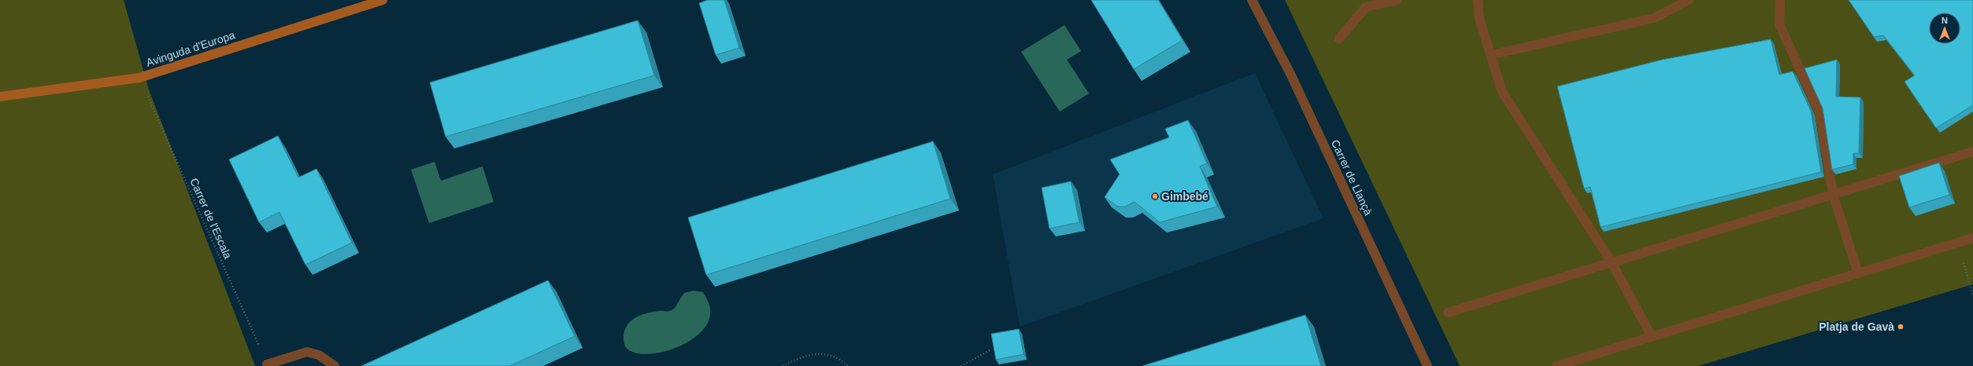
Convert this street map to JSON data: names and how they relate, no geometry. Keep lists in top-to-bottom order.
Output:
{
  "streets": {
    "street": ["Avinguda d'Europa", "Carrer de Llançà"],
    "path": ["Carrer de l'Escala"]
  },
  "crossings": [
    ["Avinguda d'Europa", "Carrer de l'Escala"]
  ],
  "places": ["Gimbebé", "Platja de Gavà"],
  "north": "top"
}
